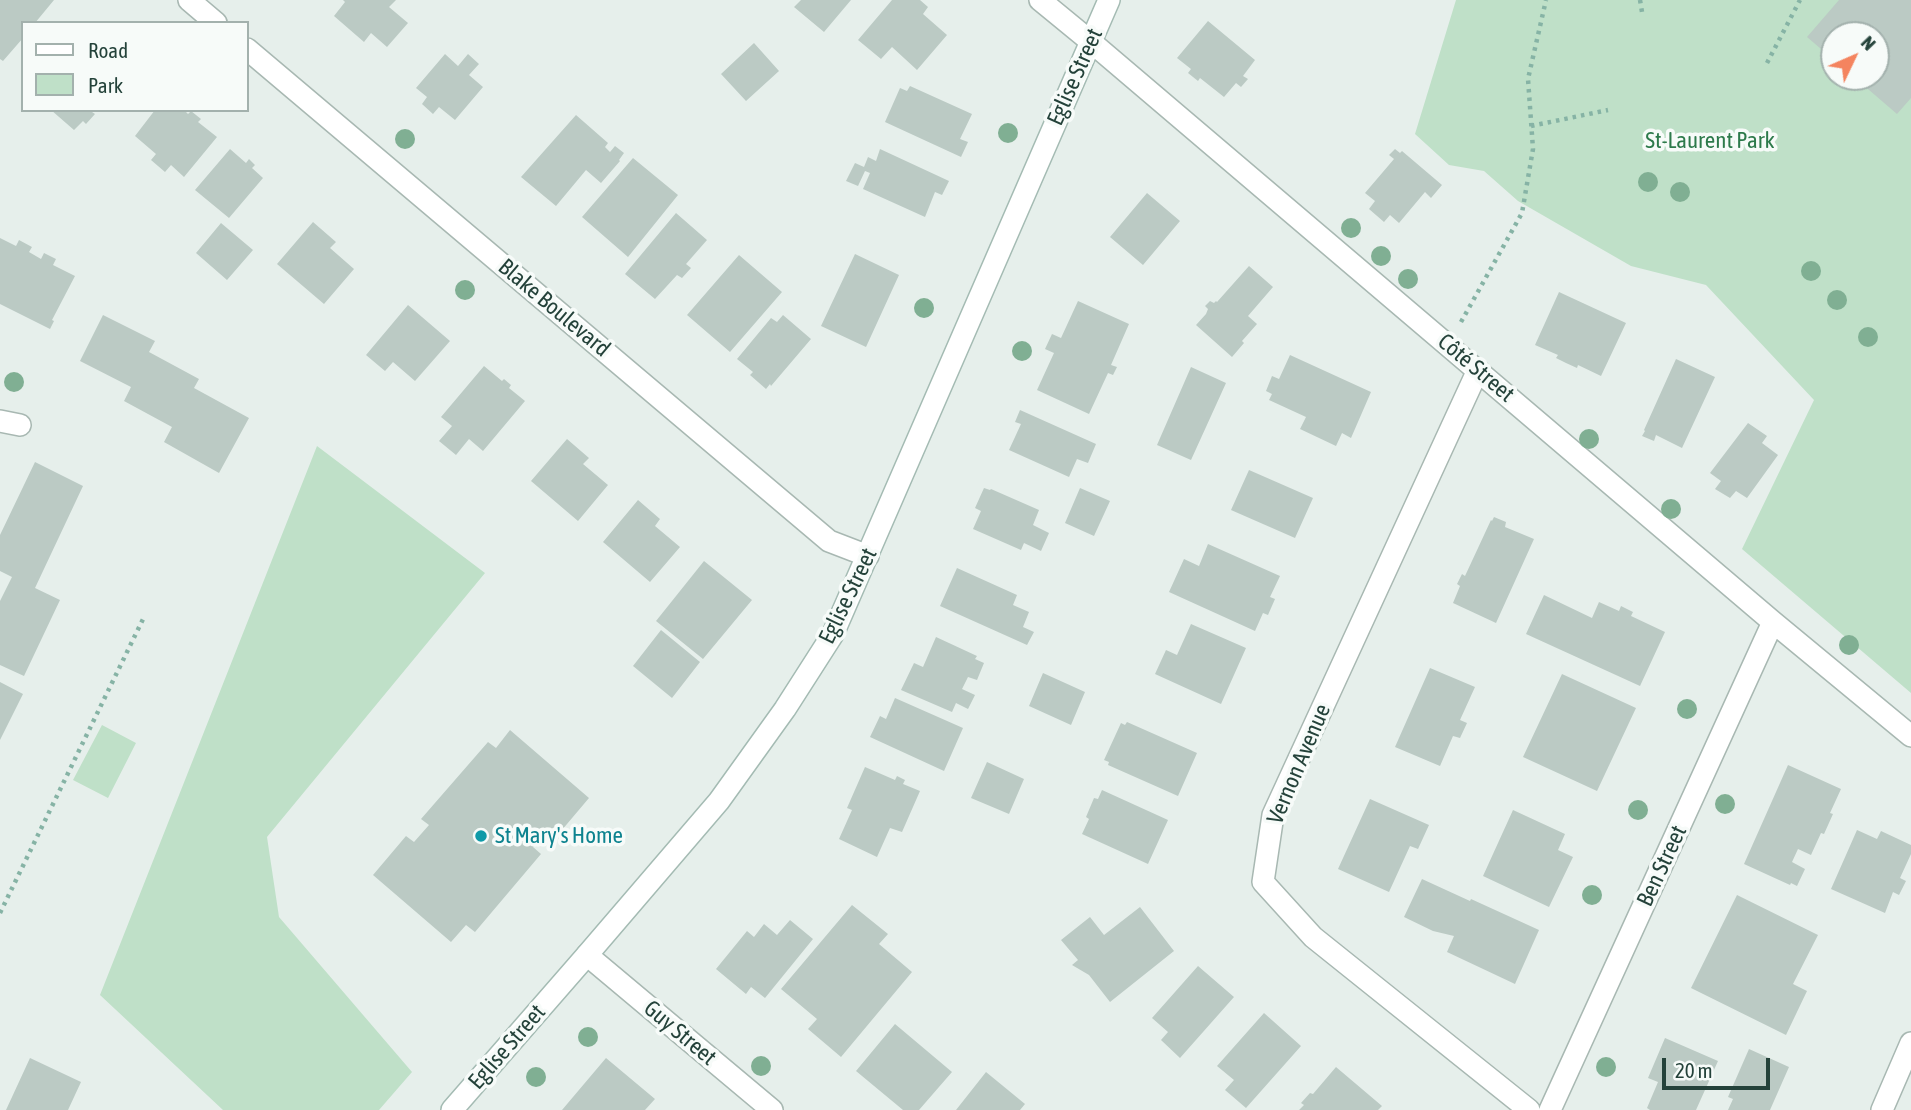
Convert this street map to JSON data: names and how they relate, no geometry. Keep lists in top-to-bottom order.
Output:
{
  "streets": {
    "street": [
      "Eglise Street",
      "Blake Boulevard",
      "Côté Street",
      "Vernon Avenue",
      "Ben Street",
      "Guy Street"
    ]
  },
  "crossings": [
    ["Eglise Street", "Blake Boulevard"],
    ["Eglise Street", "Côté Street"],
    ["Eglise Street", "Guy Street"],
    ["Côté Street", "Vernon Avenue"],
    ["Côté Street", "Ben Street"]
  ],
  "parks": ["St-Laurent Park"],
  "places": ["St Mary's Home"],
  "legend": ["Road", "Park"],
  "scale_bar": "20 m",
  "north": "top right"
}
